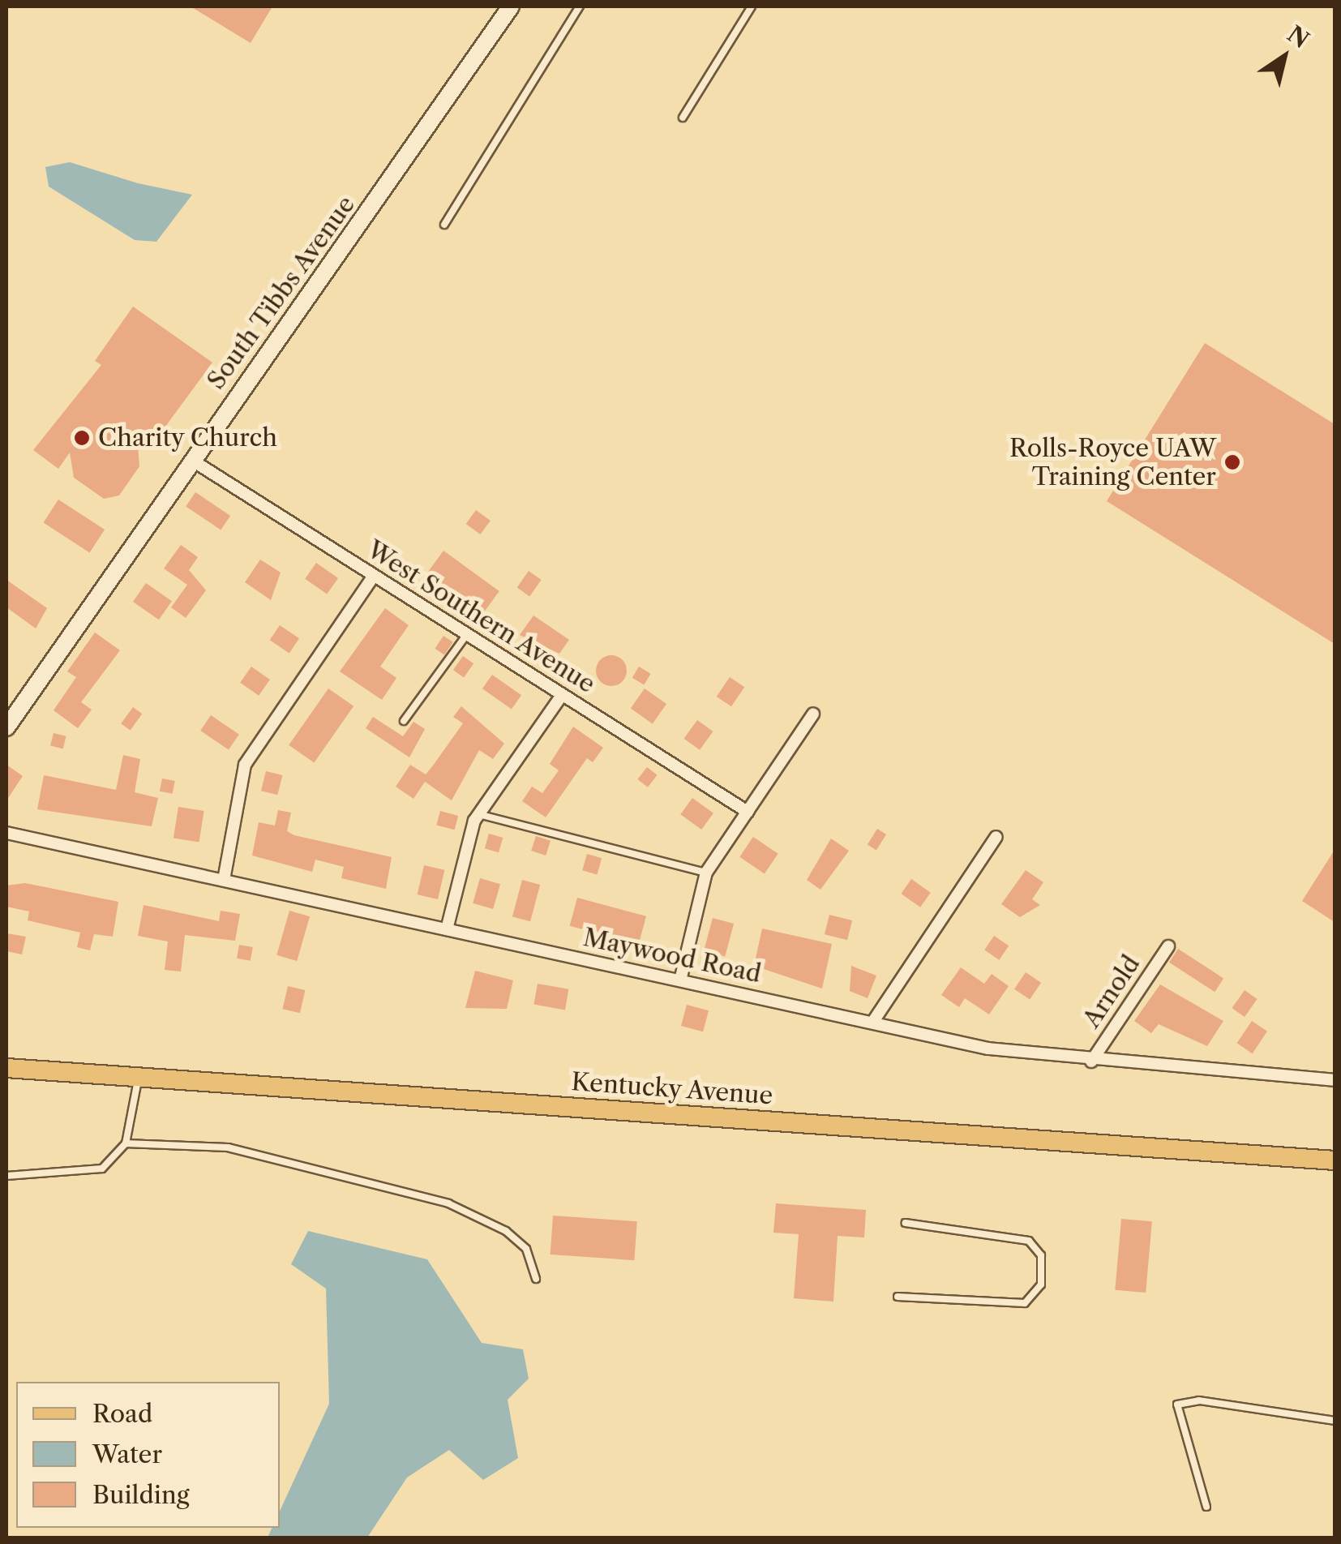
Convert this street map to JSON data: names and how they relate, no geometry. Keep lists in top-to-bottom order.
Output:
{
  "streets": {
    "main road": ["South Tibbs Avenue", "Kentucky Avenue"],
    "street": ["West Southern Avenue", "Maywood Road", "Arnold"]
  },
  "crossings": [
    ["South Tibbs Avenue", "West Southern Avenue"],
    ["Maywood Road", "Arnold"]
  ],
  "places": ["Charity Church", "Rolls-Royce UAW Training Center"],
  "legend": ["Road", "Water", "Building"],
  "north": "top right"
}
